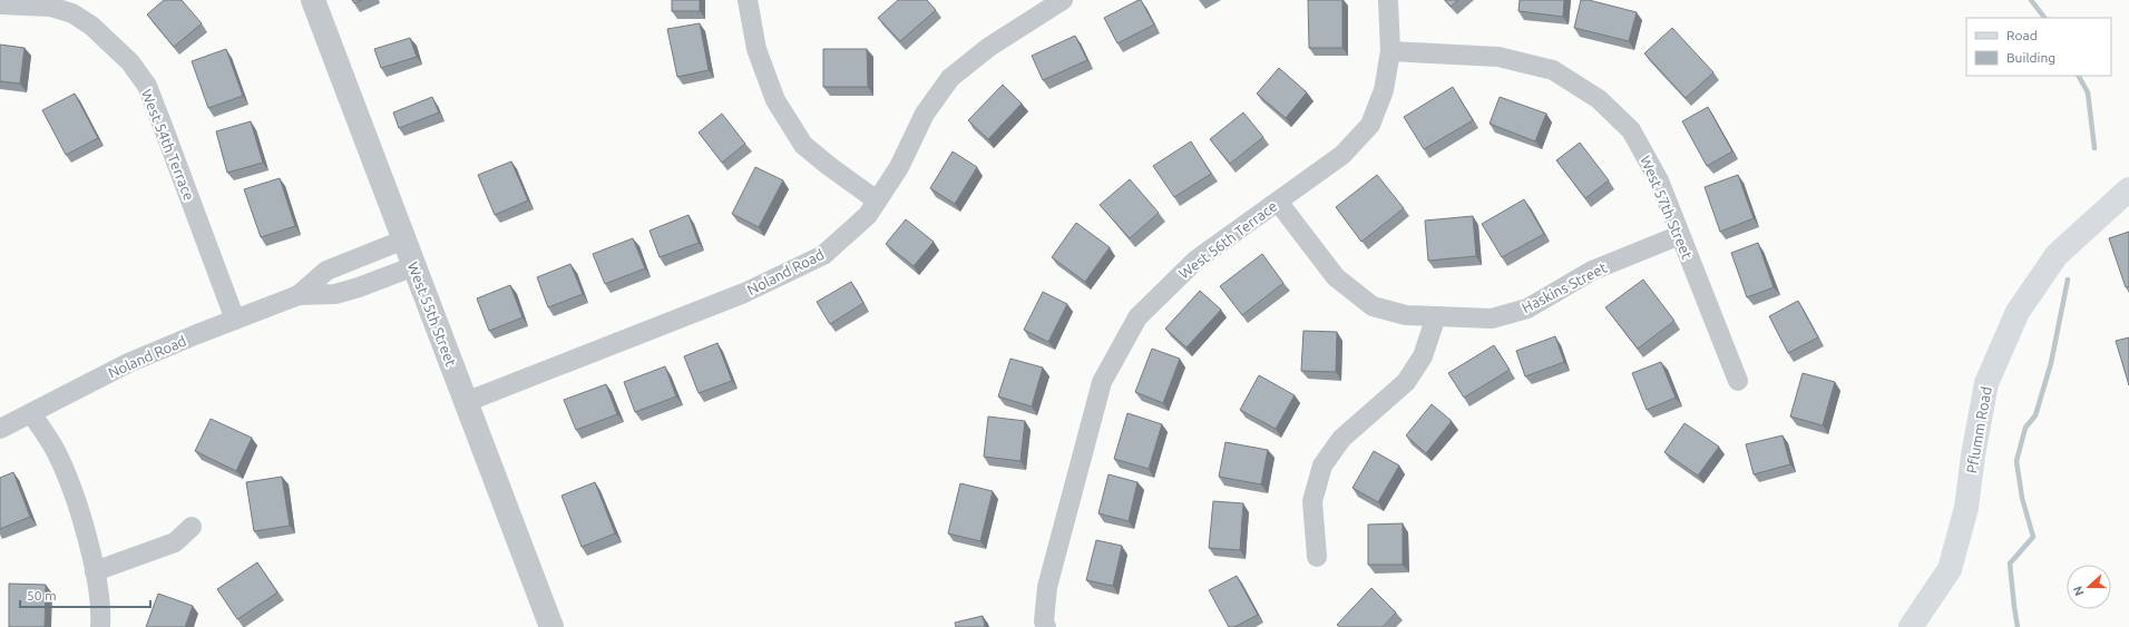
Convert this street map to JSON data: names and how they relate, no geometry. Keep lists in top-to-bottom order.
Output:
{
  "streets": {
    "main road": ["Pflumm Road"],
    "street": [
      "West 54th Terrace",
      "West 57th Street",
      "West 56th Terrace",
      "Noland Road",
      "Haskins Street",
      "West 55th Street"
    ]
  },
  "crossings": [
    ["West 54th Terrace", "Noland Road"],
    ["West 57th Street", "West 56th Terrace"],
    ["West 57th Street", "Haskins Street"],
    ["West 56th Terrace", "Haskins Street"],
    ["Noland Road", "West 55th Street"]
  ],
  "legend": ["Road", "Building"],
  "scale_bar": "50 m",
  "north": "left"
}
